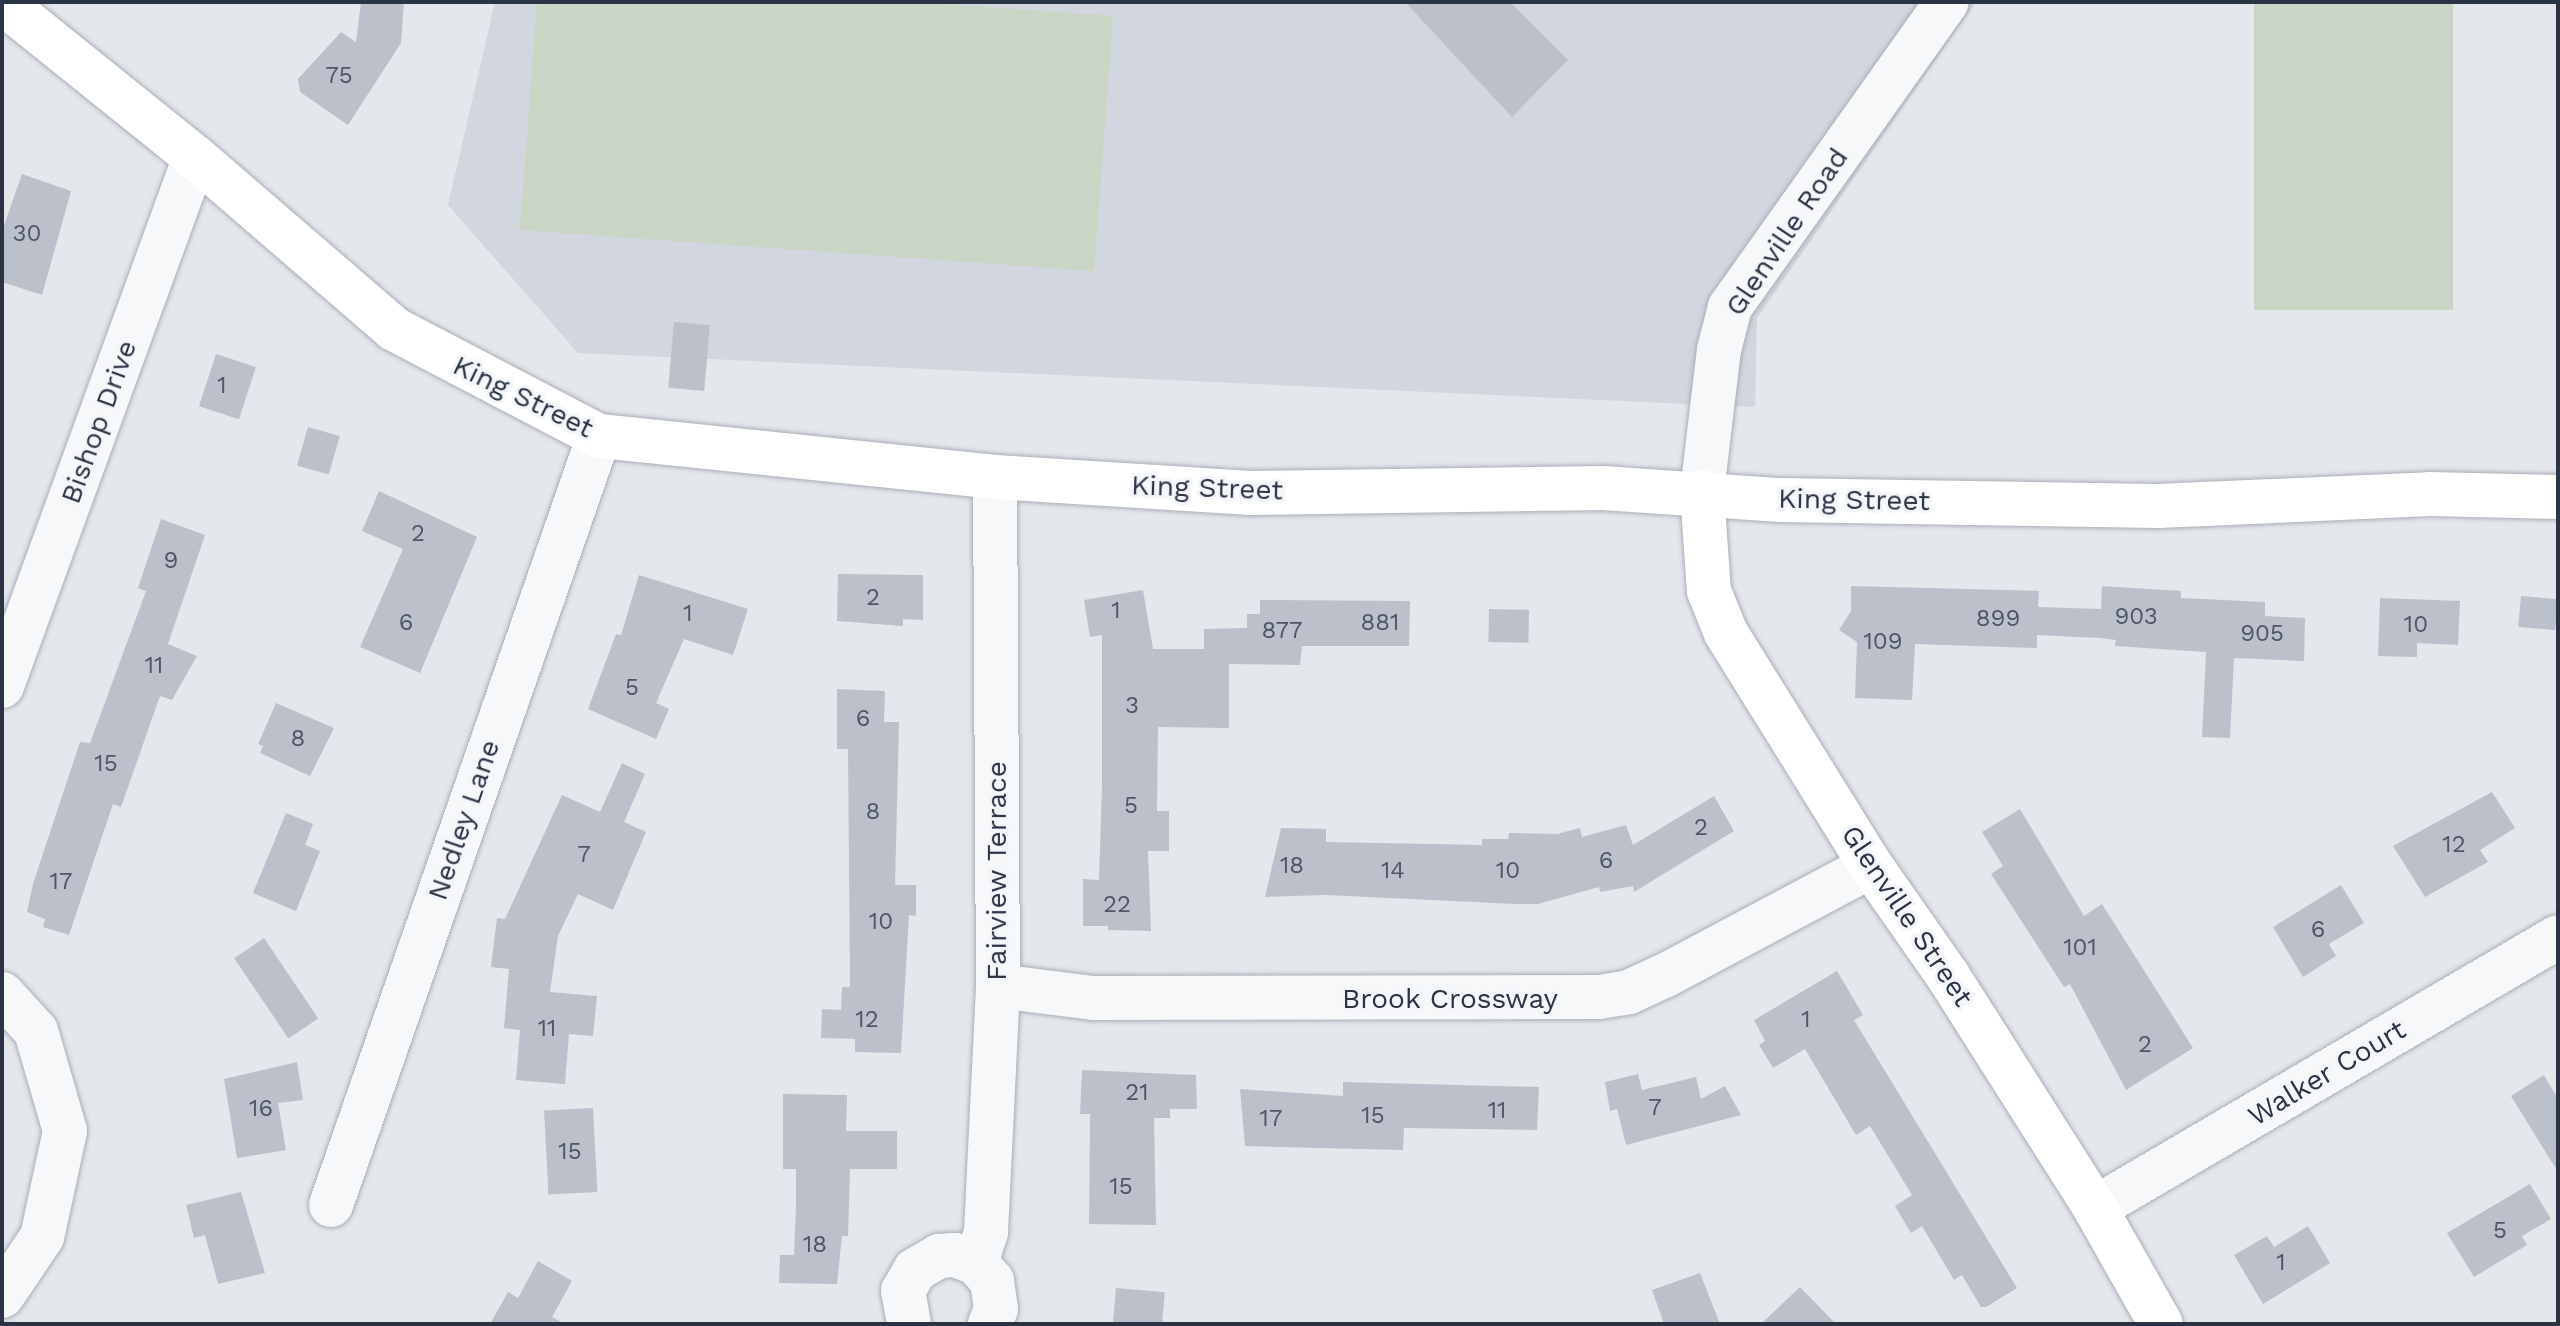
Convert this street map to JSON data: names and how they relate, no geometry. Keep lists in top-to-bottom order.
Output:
{
  "streets": {
    "main road": ["King Street", "Glenville Street"],
    "street": [
      "Glenville Road",
      "Bishop Drive",
      "Nedley Lane",
      "Fairview Terrace",
      "Brook Crossway",
      "Walker Court"
    ]
  },
  "crossings": [
    ["Glenville Road", "King Street"],
    ["Glenville Road", "Glenville Street"],
    ["King Street", "Bishop Drive"],
    ["King Street", "Nedley Lane"],
    ["King Street", "Fairview Terrace"],
    ["King Street", "Glenville Street"],
    ["Fairview Terrace", "Brook Crossway"],
    ["Glenville Street", "Brook Crossway"],
    ["Glenville Street", "Walker Court"]
  ],
  "house_numbers": [
    "75",
    "30",
    "1",
    "2",
    "9",
    "2",
    "1",
    "1",
    "903",
    "899",
    "6",
    "881",
    "10",
    "877",
    "905",
    "109",
    "11",
    "5",
    "3",
    "6",
    "8",
    "15",
    "5",
    "8",
    "2",
    "12",
    "7",
    "6",
    "18",
    "14",
    "10",
    "17",
    "22",
    "10",
    "6",
    "101",
    "12",
    "1",
    "11",
    "2",
    "21",
    "7",
    "16",
    "11",
    "15",
    "17",
    "15",
    "15",
    "5",
    "18",
    "1"
  ]
}
